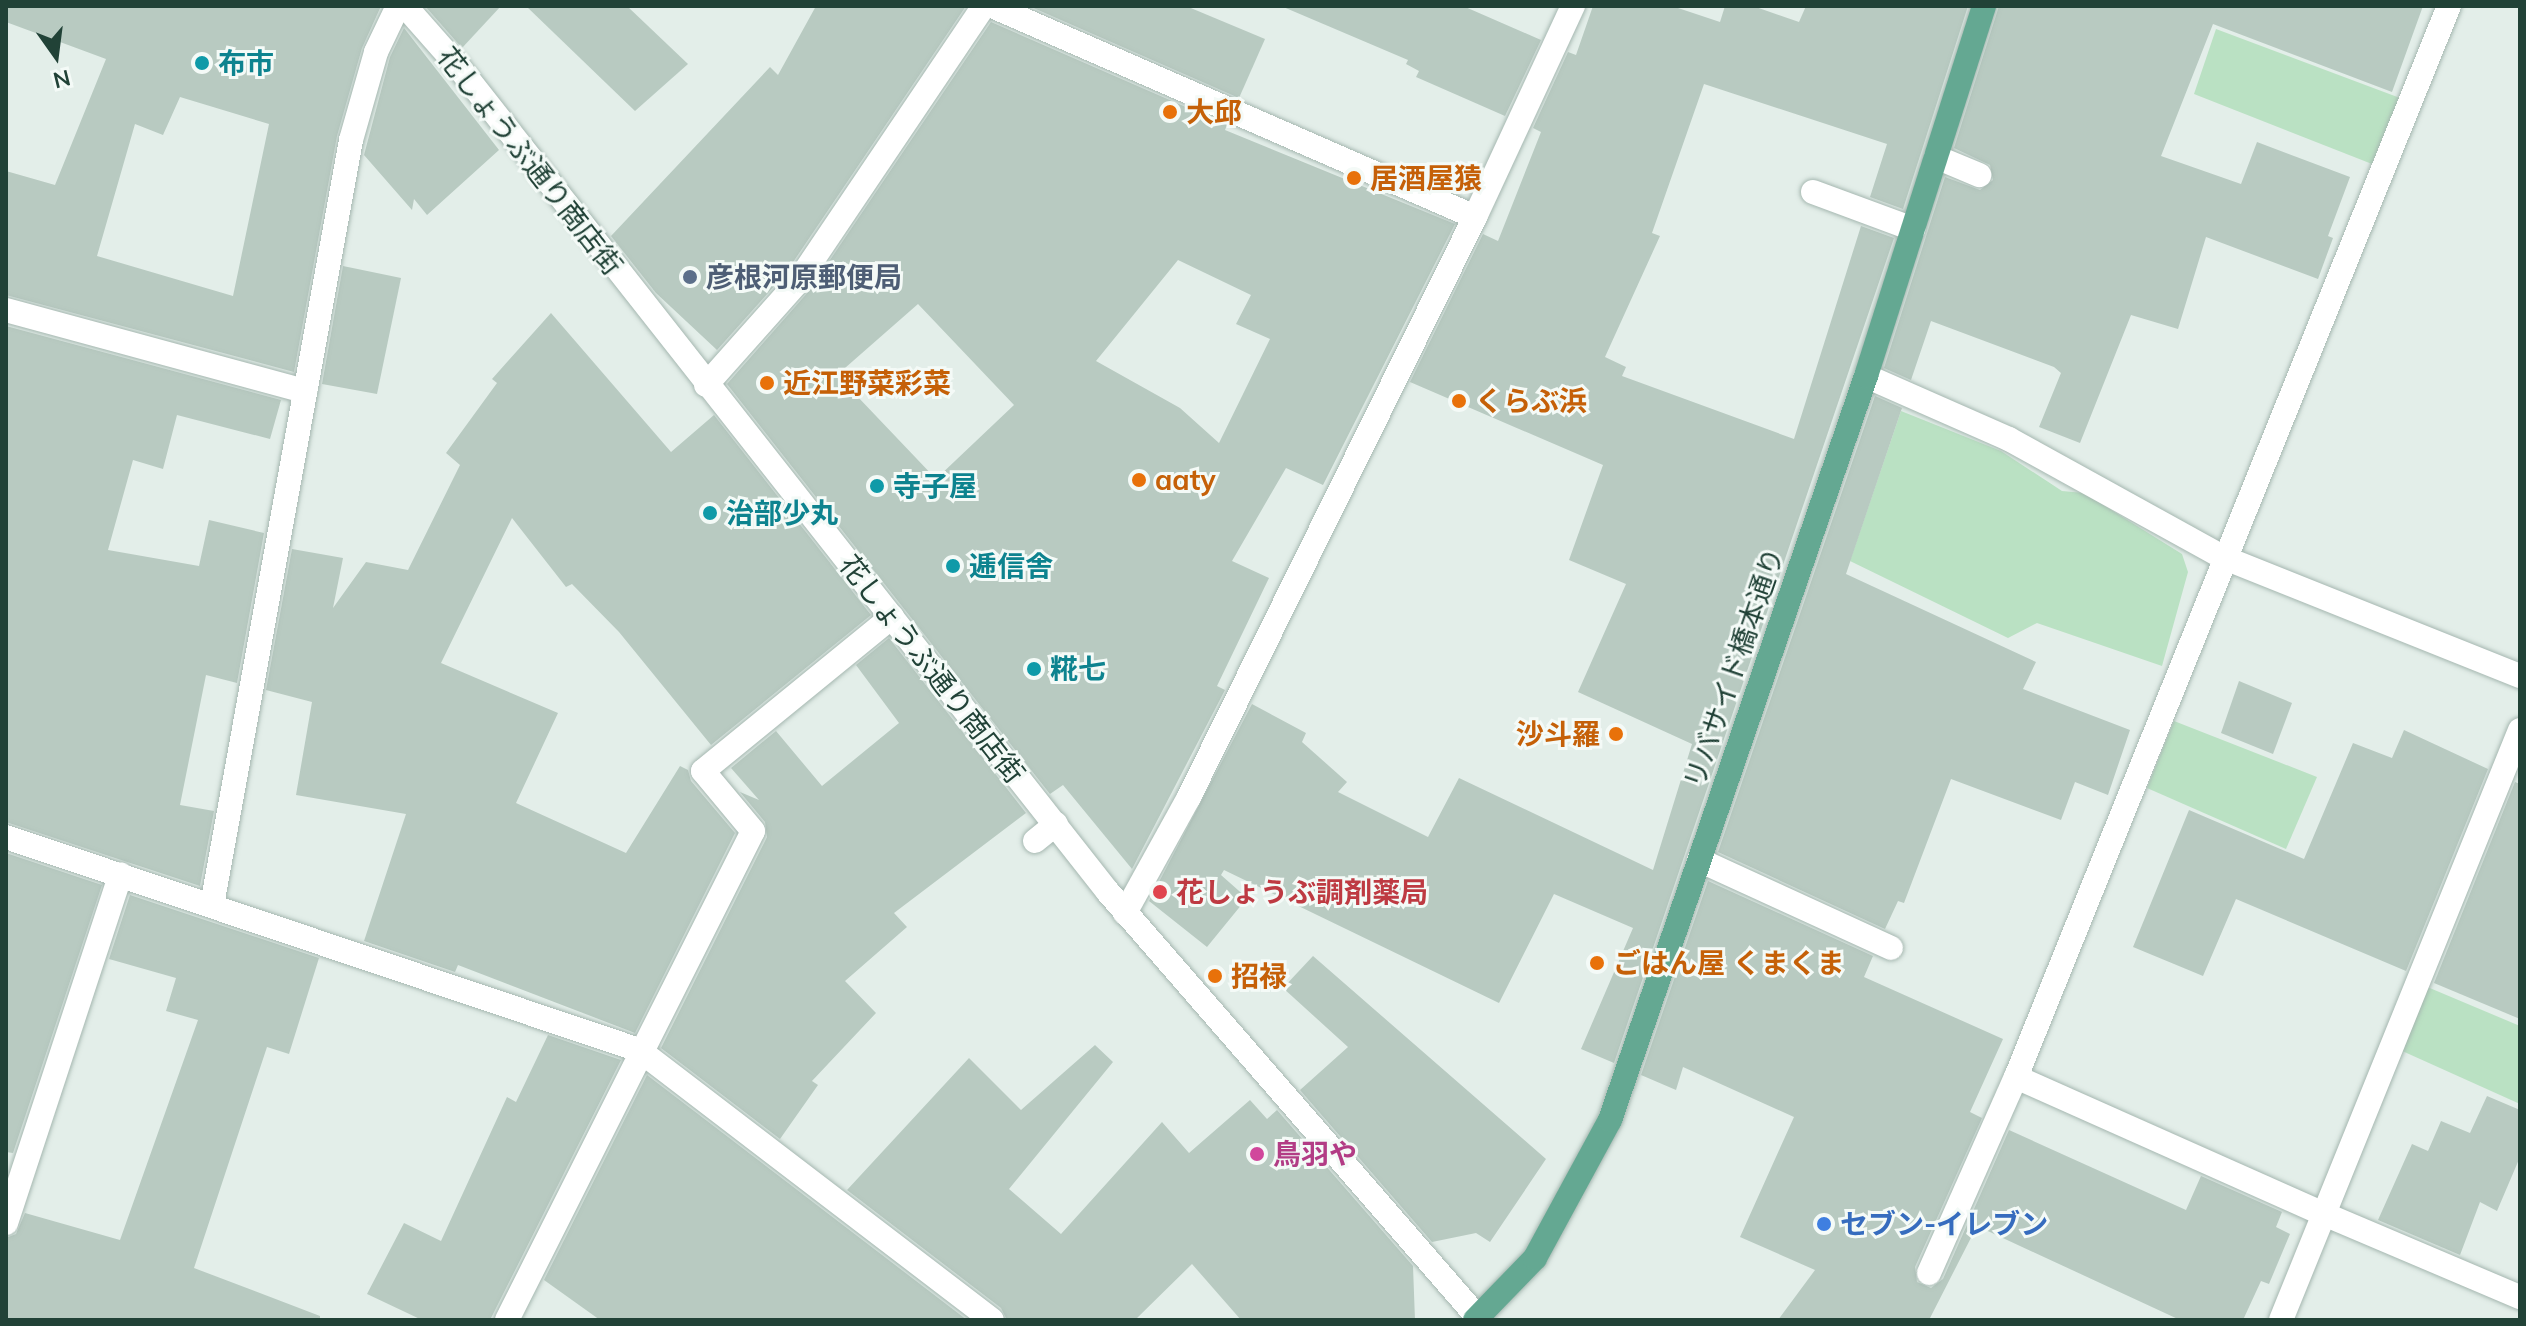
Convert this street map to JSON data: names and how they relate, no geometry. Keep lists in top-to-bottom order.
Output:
{
  "streets": {
    "main road": ["リバサイド橋本通り"],
    "street": ["花しょうぶ通り商店街"]
  },
  "crossings": [
    ["花しょうぶ通り商店街", "リバサイド橋本通り"]
  ],
  "places": [
    "布市",
    "大邱",
    "居酒屋猿",
    "彦根河原郵便局",
    "近江野菜彩菜",
    "くらぶ浜",
    "aaty",
    "寺子屋",
    "治部少丸",
    "逓信舎",
    "糀七",
    "沙斗羅",
    "花しょうぶ調剤薬局",
    "ごはん屋 くまくま",
    "招禄",
    "鳥羽や",
    "セブン-イレブン"
  ],
  "north": "bottom"
}
